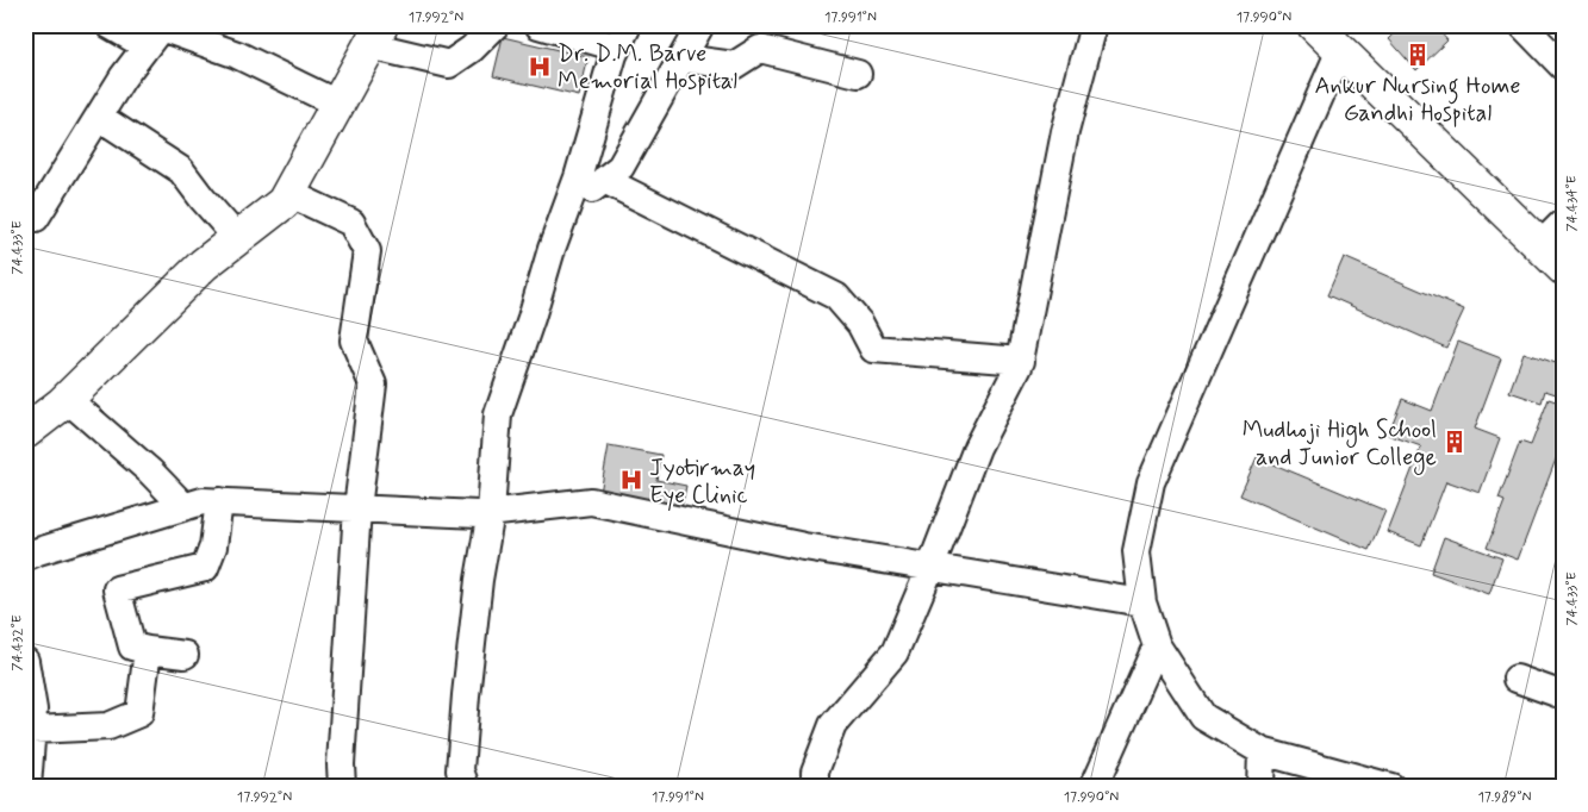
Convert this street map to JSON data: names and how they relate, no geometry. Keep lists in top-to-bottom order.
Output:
{
  "places": {
    "building": ["Ankur Nursing Home Gandhi Hospital", "Mudhoji High School and Junior College"],
    "hospital": ["Dr. D.M. Barve Memorial Hospital", "Jyotirmay Eye Clinic"]
  },
  "coordinates": [
    "17.992°N",
    "17.991°N",
    "17.990°N",
    "74.434°E",
    "74.433°E",
    "74.432°E",
    "17.989°N"
  ]
}
